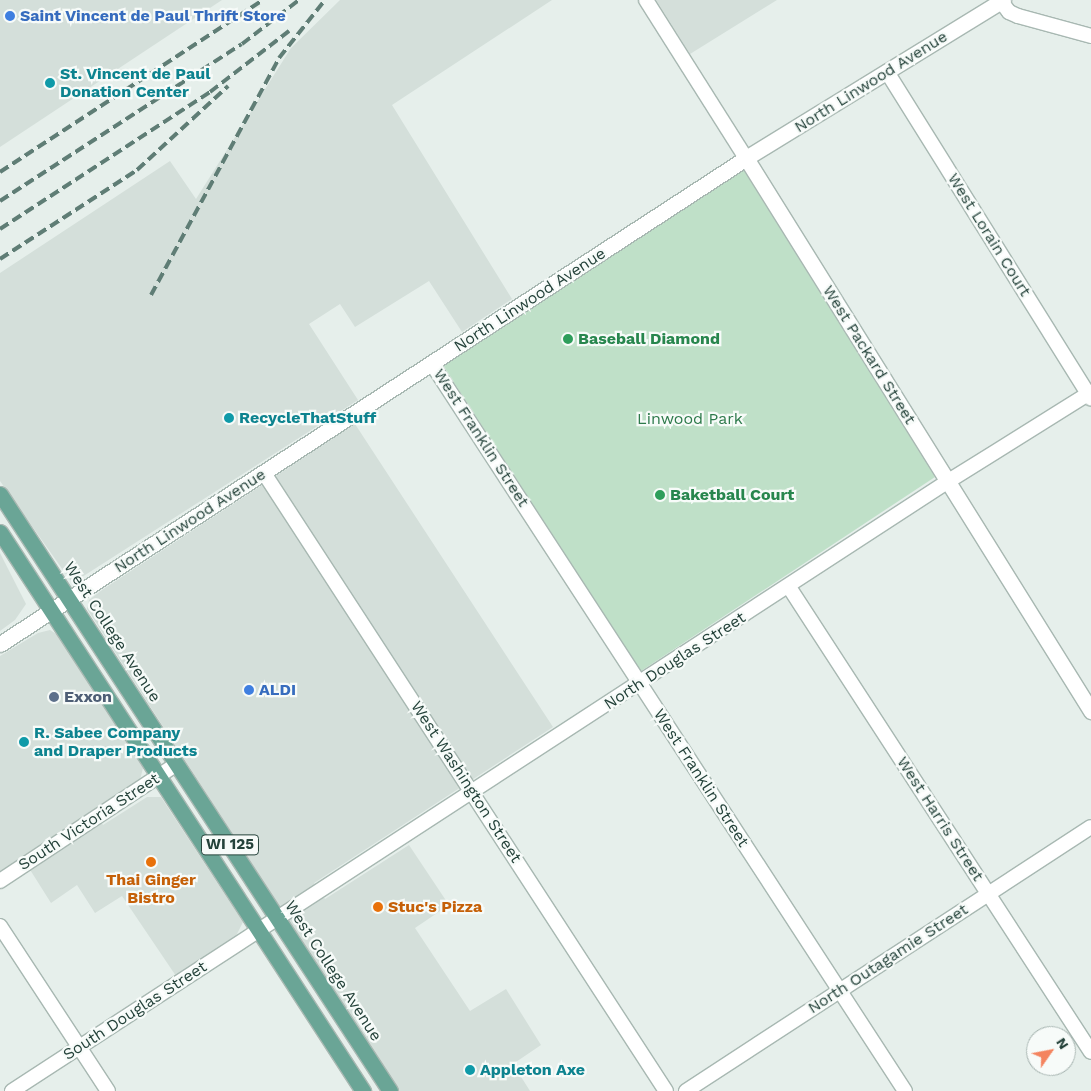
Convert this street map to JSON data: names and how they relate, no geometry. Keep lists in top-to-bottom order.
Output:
{
  "streets": {
    "main road": ["West College Avenue", "WI 125"],
    "street": [
      "North Linwood Avenue",
      "West Lorain Court",
      "West Packard Street",
      "West Franklin Street",
      "North Douglas Street",
      "West Washington Street",
      "West Harris Street",
      "South Victoria Street",
      "North Outagamie Street",
      "South Douglas Street"
    ]
  },
  "crossings": [
    ["North Linwood Avenue", "West Lorain Court"],
    ["North Linwood Avenue", "West Packard Street"],
    ["North Linwood Avenue", "West Franklin Street"],
    ["North Linwood Avenue", "West College Avenue"],
    ["North Linwood Avenue", "West Washington Street"],
    ["West Lorain Court", "North Douglas Street"],
    ["West Packard Street", "North Douglas Street"],
    ["West Franklin Street", "North Douglas Street"],
    ["West Franklin Street", "North Outagamie Street"],
    ["West College Avenue", "North Douglas Street"],
    ["West College Avenue", "South Victoria Street"],
    ["West College Avenue", "South Douglas Street"],
    ["North Douglas Street", "West Washington Street"],
    ["North Douglas Street", "West Harris Street"],
    ["North Douglas Street", "South Douglas Street"],
    ["West Harris Street", "North Outagamie Street"]
  ],
  "parks": ["Linwood Park"],
  "places": [
    "Saint Vincent de Paul Thrift Store",
    "St. Vincent de Paul Donation Center",
    "Baseball Diamond",
    "RecycleThatStuff",
    "Baketball Court",
    "ALDI",
    "Exxon",
    "R. Sabee Company and Draper Products",
    "Thai Ginger Bistro",
    "Stuc's Pizza",
    "Appleton Axe"
  ],
  "north": "top right"
}
